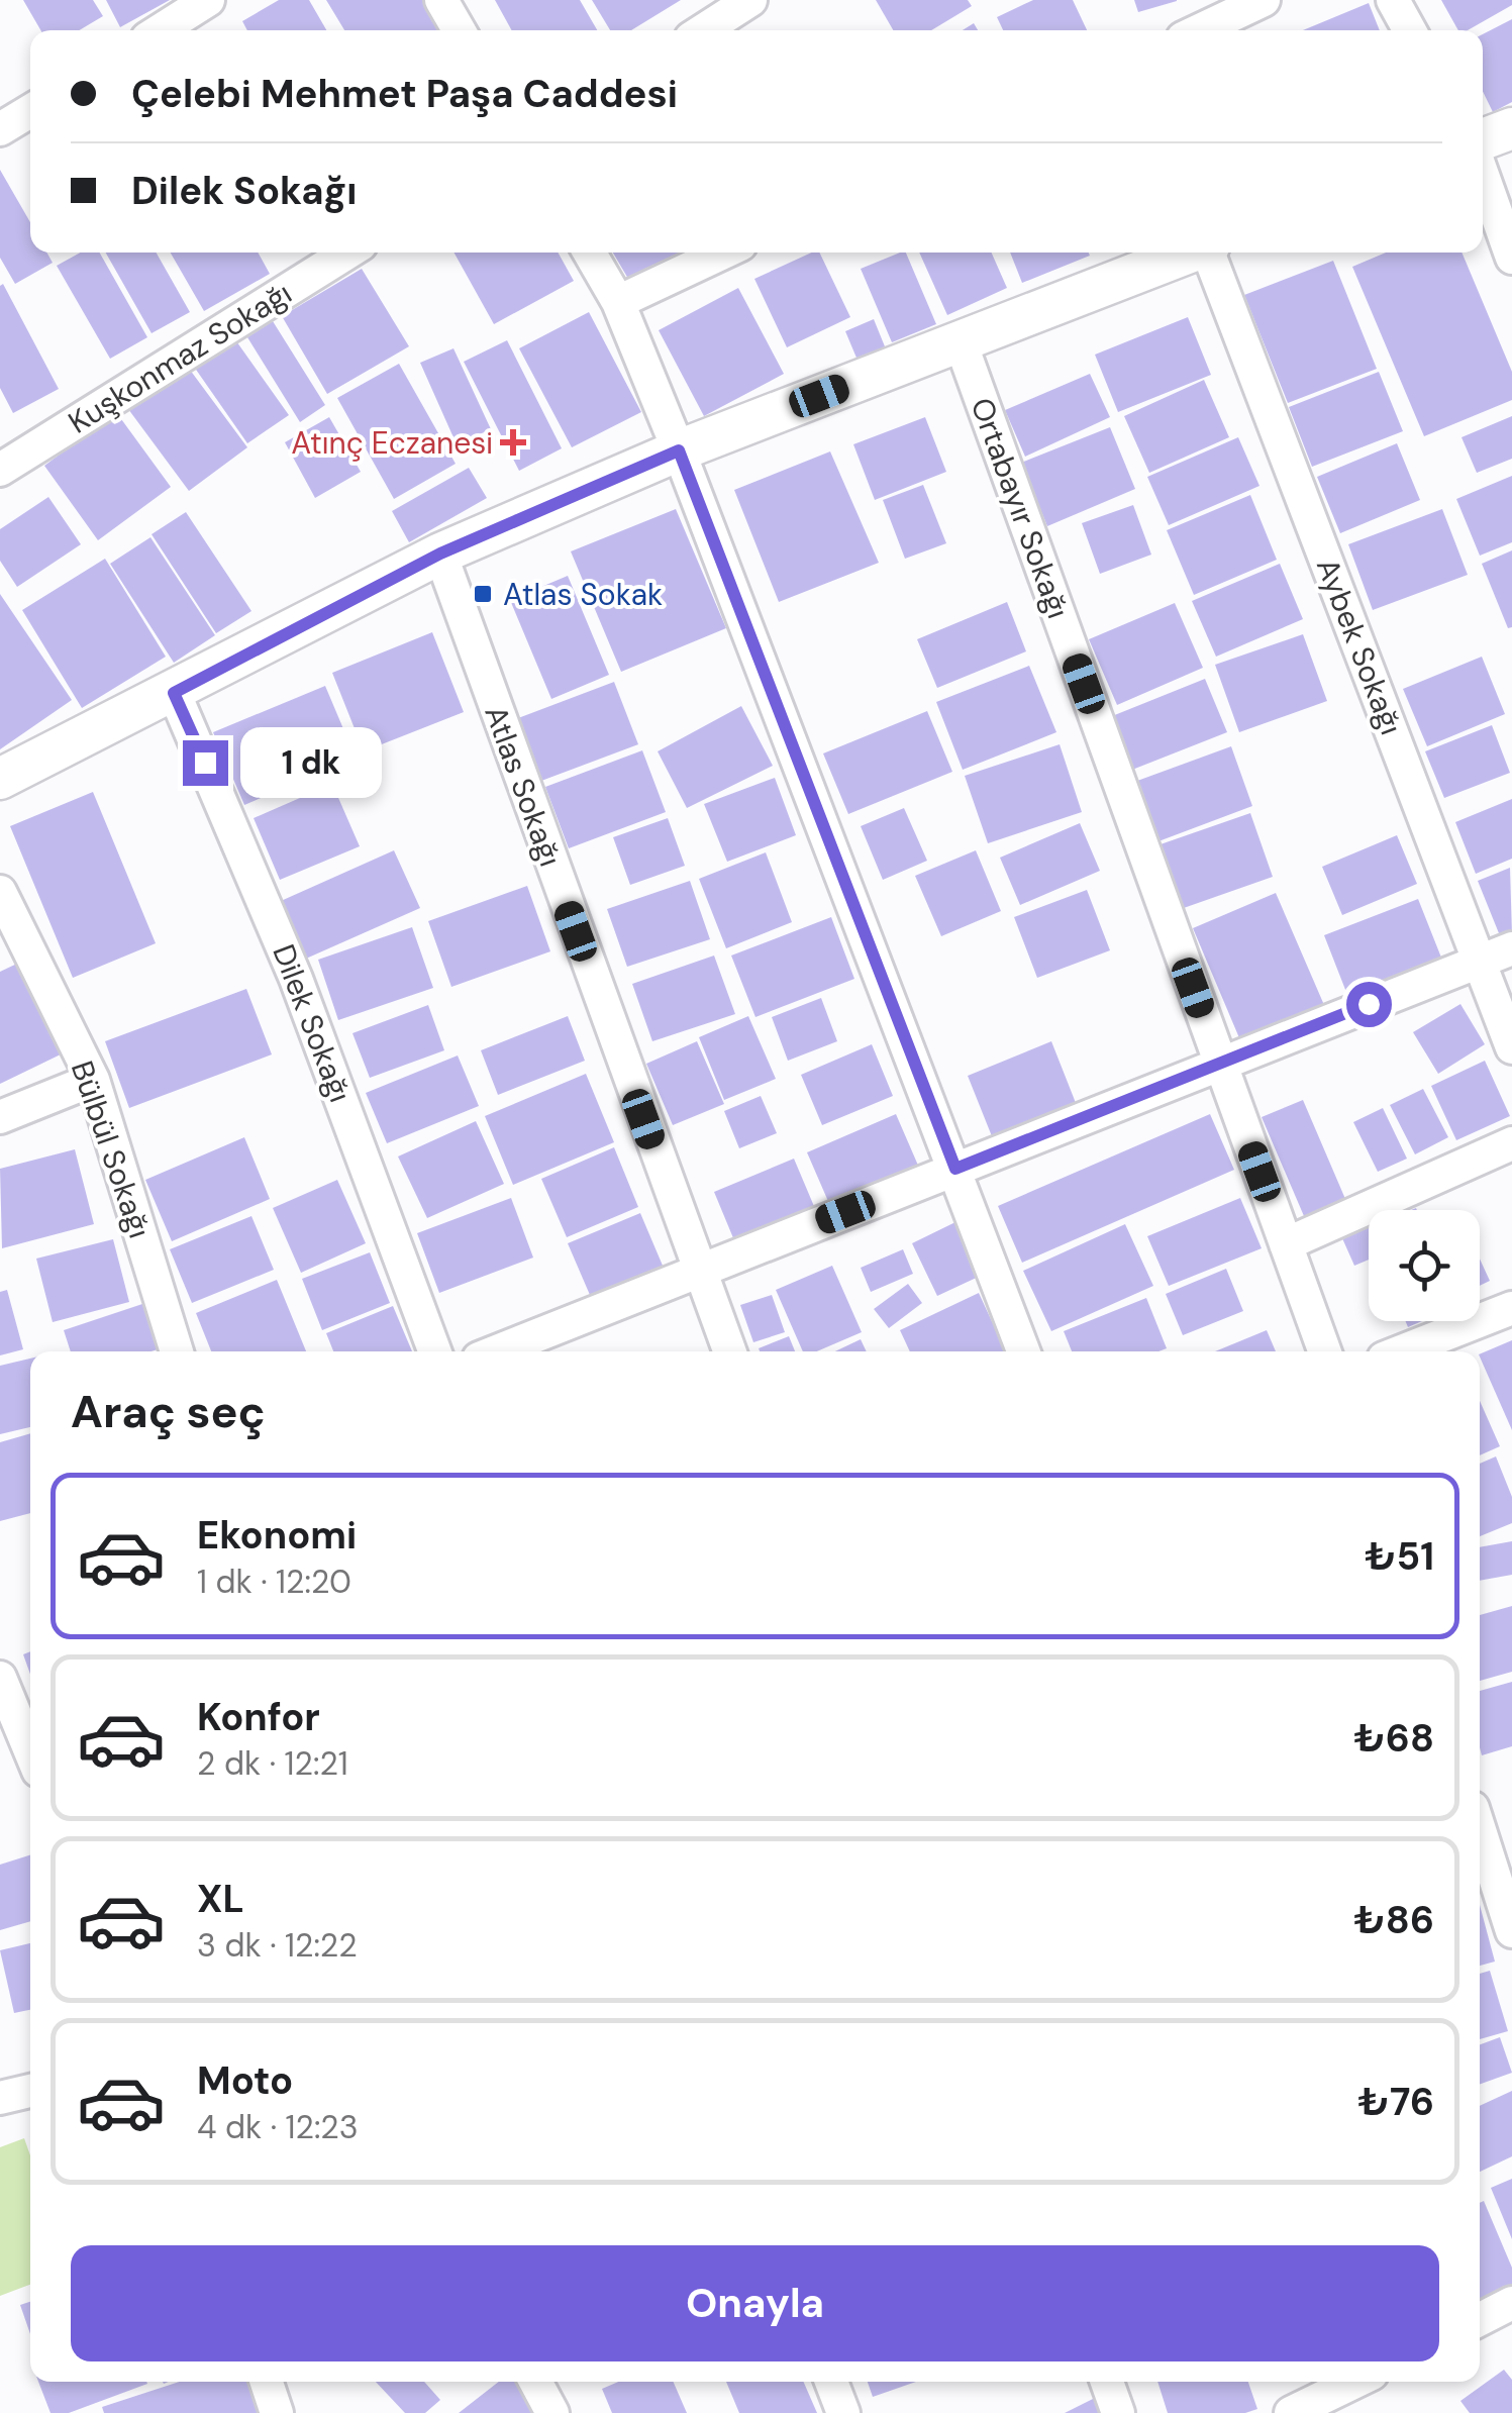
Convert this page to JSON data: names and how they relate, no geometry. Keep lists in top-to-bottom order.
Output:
{
  "streets": {
    "street": [
      "Kuşkonmaz Sokağı",
      "Ortabayır Sokağı",
      "Aybek Sokağı",
      "Atlas Sokağı",
      "Dilek Sokağı",
      "Bülbül Sokağı"
    ]
  },
  "places": {
    "health": ["Atınç Eczanesi"],
    "transit": ["Atlas Sokak"]
  },
  "page": {
    "banner": ["Çelebi Mehmet Paşa Caddesi", "Dilek Sokağı"],
    "bubble": "1 dk",
    "heading": "Araç seç",
    "list": [
      {
        "name": "Ekonomi",
        "note": "1 dk · 12:20",
        "value": "₺51"
      },
      {
        "name": "Konfor",
        "note": "2 dk · 12:21",
        "value": "₺68"
      },
      {
        "name": "XL",
        "note": "3 dk · 12:22",
        "value": "₺86"
      },
      {
        "name": "Moto",
        "note": "4 dk · 12:23",
        "value": "₺76"
      }
    ],
    "buttons": "Onayla"
  }
}
